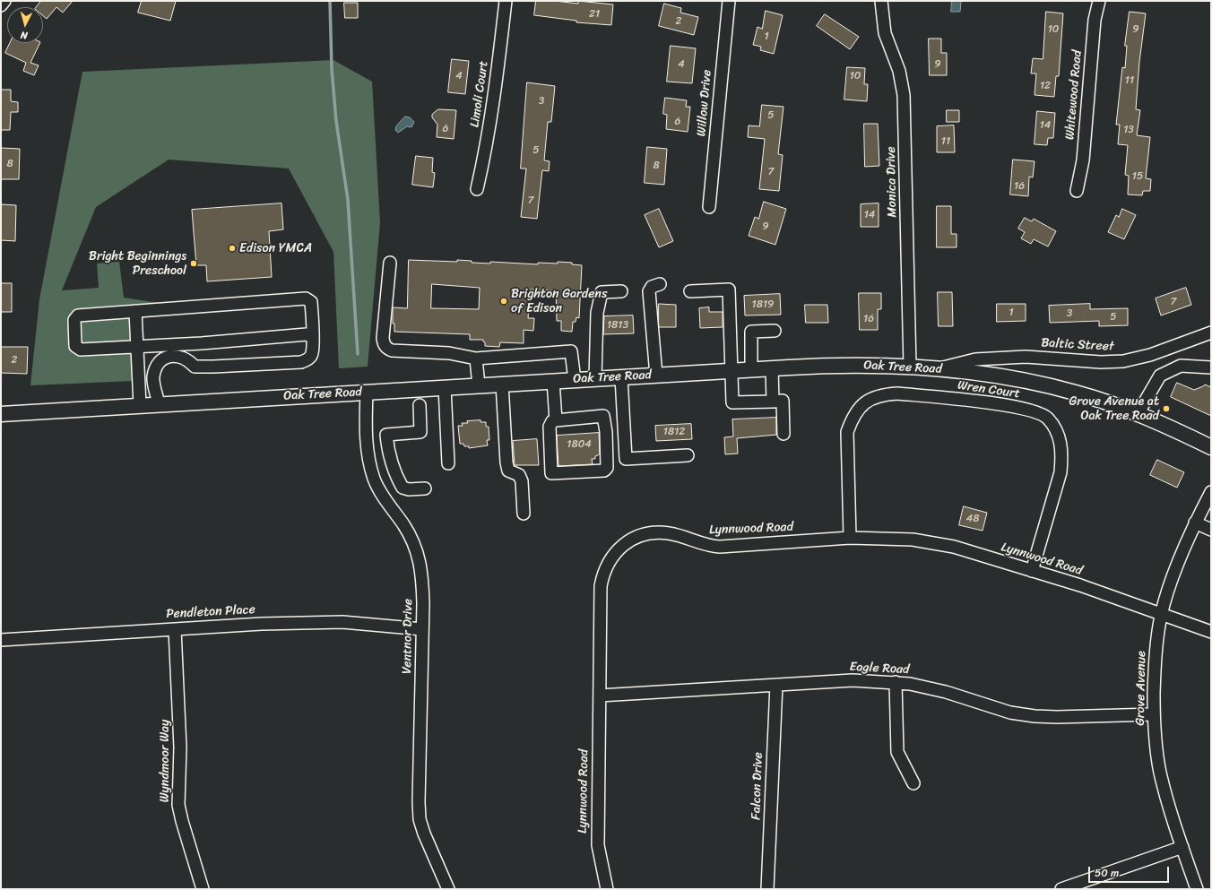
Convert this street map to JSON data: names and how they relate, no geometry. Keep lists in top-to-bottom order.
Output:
{
  "streets": {
    "main road": ["Oak Tree Road"],
    "street": [
      "Limoli Court",
      "Whitewood Road",
      "Willow Drive",
      "Monica Drive",
      "Baltic Street",
      "Wren Court",
      "Lynnwood Road",
      "Pendleton Place",
      "Ventnor Drive",
      "Eagle Road",
      "Grove Avenue",
      "Wyndmoor Way",
      "Falcon Drive"
    ]
  },
  "crossings": [
    ["Monica Drive", "Oak Tree Road"],
    ["Baltic Street", "Oak Tree Road"],
    ["Oak Tree Road", "Ventnor Drive"],
    ["Wren Court", "Lynnwood Road"],
    ["Lynnwood Road", "Eagle Road"],
    ["Lynnwood Road", "Grove Avenue"],
    ["Pendleton Place", "Ventnor Drive"],
    ["Pendleton Place", "Wyndmoor Way"],
    ["Eagle Road", "Grove Avenue"],
    ["Eagle Road", "Falcon Drive"]
  ],
  "places": [
    "Edison YMCA",
    "Bright Beginnings Preschool",
    "Brighton Gardens of Edison",
    "Grove Avenue at Oak Tree Road"
  ],
  "house_numbers": [
    "21",
    "2",
    "10",
    "9",
    "1",
    "4",
    "9",
    "4",
    "10",
    "11",
    "12",
    "3",
    "5",
    "6",
    "14",
    "6",
    "13",
    "11",
    "5",
    "8",
    "8",
    "7",
    "15",
    "16",
    "7",
    "14",
    "9",
    "7",
    "1819",
    "1",
    "3",
    "5",
    "16",
    "1813",
    "2",
    "1812",
    "1804",
    "48"
  ],
  "scale_bar": "50 m",
  "north": "bottom"
}
